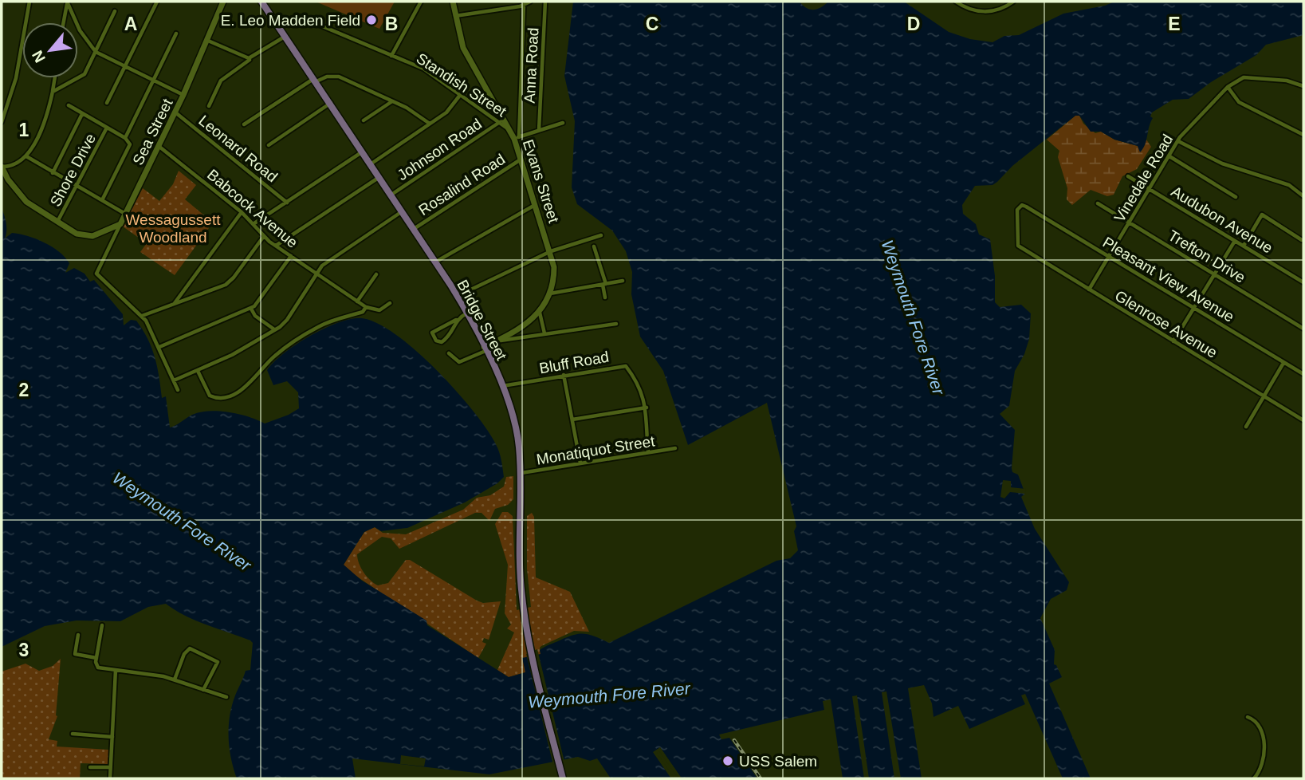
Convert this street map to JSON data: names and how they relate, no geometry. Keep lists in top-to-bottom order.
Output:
{
  "streets": {
    "main road": ["Bridge Street"],
    "street": [
      "Anna Road",
      "Standish Street",
      "Sea Street",
      "Leonard Road",
      "Johnson Road",
      "Shore Drive",
      "Vinedale Road",
      "Evans Street",
      "Rosalind Road",
      "Babcock Avenue",
      "Audubon Avenue",
      "Trefton Drive",
      "Pleasant View Avenue",
      "Glenrose Avenue",
      "Bluff Road",
      "Monatiquot Street"
    ]
  },
  "crossings": [
    ["Standish Street", "Johnson Road"],
    ["Standish Street", "Evans Street"],
    ["Standish Street", "Bridge Street"],
    ["Sea Street", "Leonard Road"],
    ["Sea Street", "Babcock Avenue"],
    ["Johnson Road", "Bridge Street"],
    ["Vinedale Road", "Audubon Avenue"],
    ["Vinedale Road", "Trefton Drive"],
    ["Vinedale Road", "Pleasant View Avenue"],
    ["Vinedale Road", "Glenrose Avenue"],
    ["Evans Street", "Rosalind Road"],
    ["Evans Street", "Bridge Street"],
    ["Rosalind Road", "Bridge Street"],
    ["Pleasant View Avenue", "Glenrose Avenue"],
    ["Bridge Street", "Bluff Road"],
    ["Bridge Street", "Monatiquot Street"],
    ["Bluff Road", "Monatiquot Street"]
  ],
  "water": ["Weymouth Fore River"],
  "parks": ["Wessagussett Woodland"],
  "places": ["E. Leo Madden Field", "USS Salem"],
  "north": "bottom left",
  "grid": {
    "columns": [
      "A",
      "B",
      "C",
      "D",
      "E"
    ],
    "rows": ["1", "2", "3"]
  }
}
